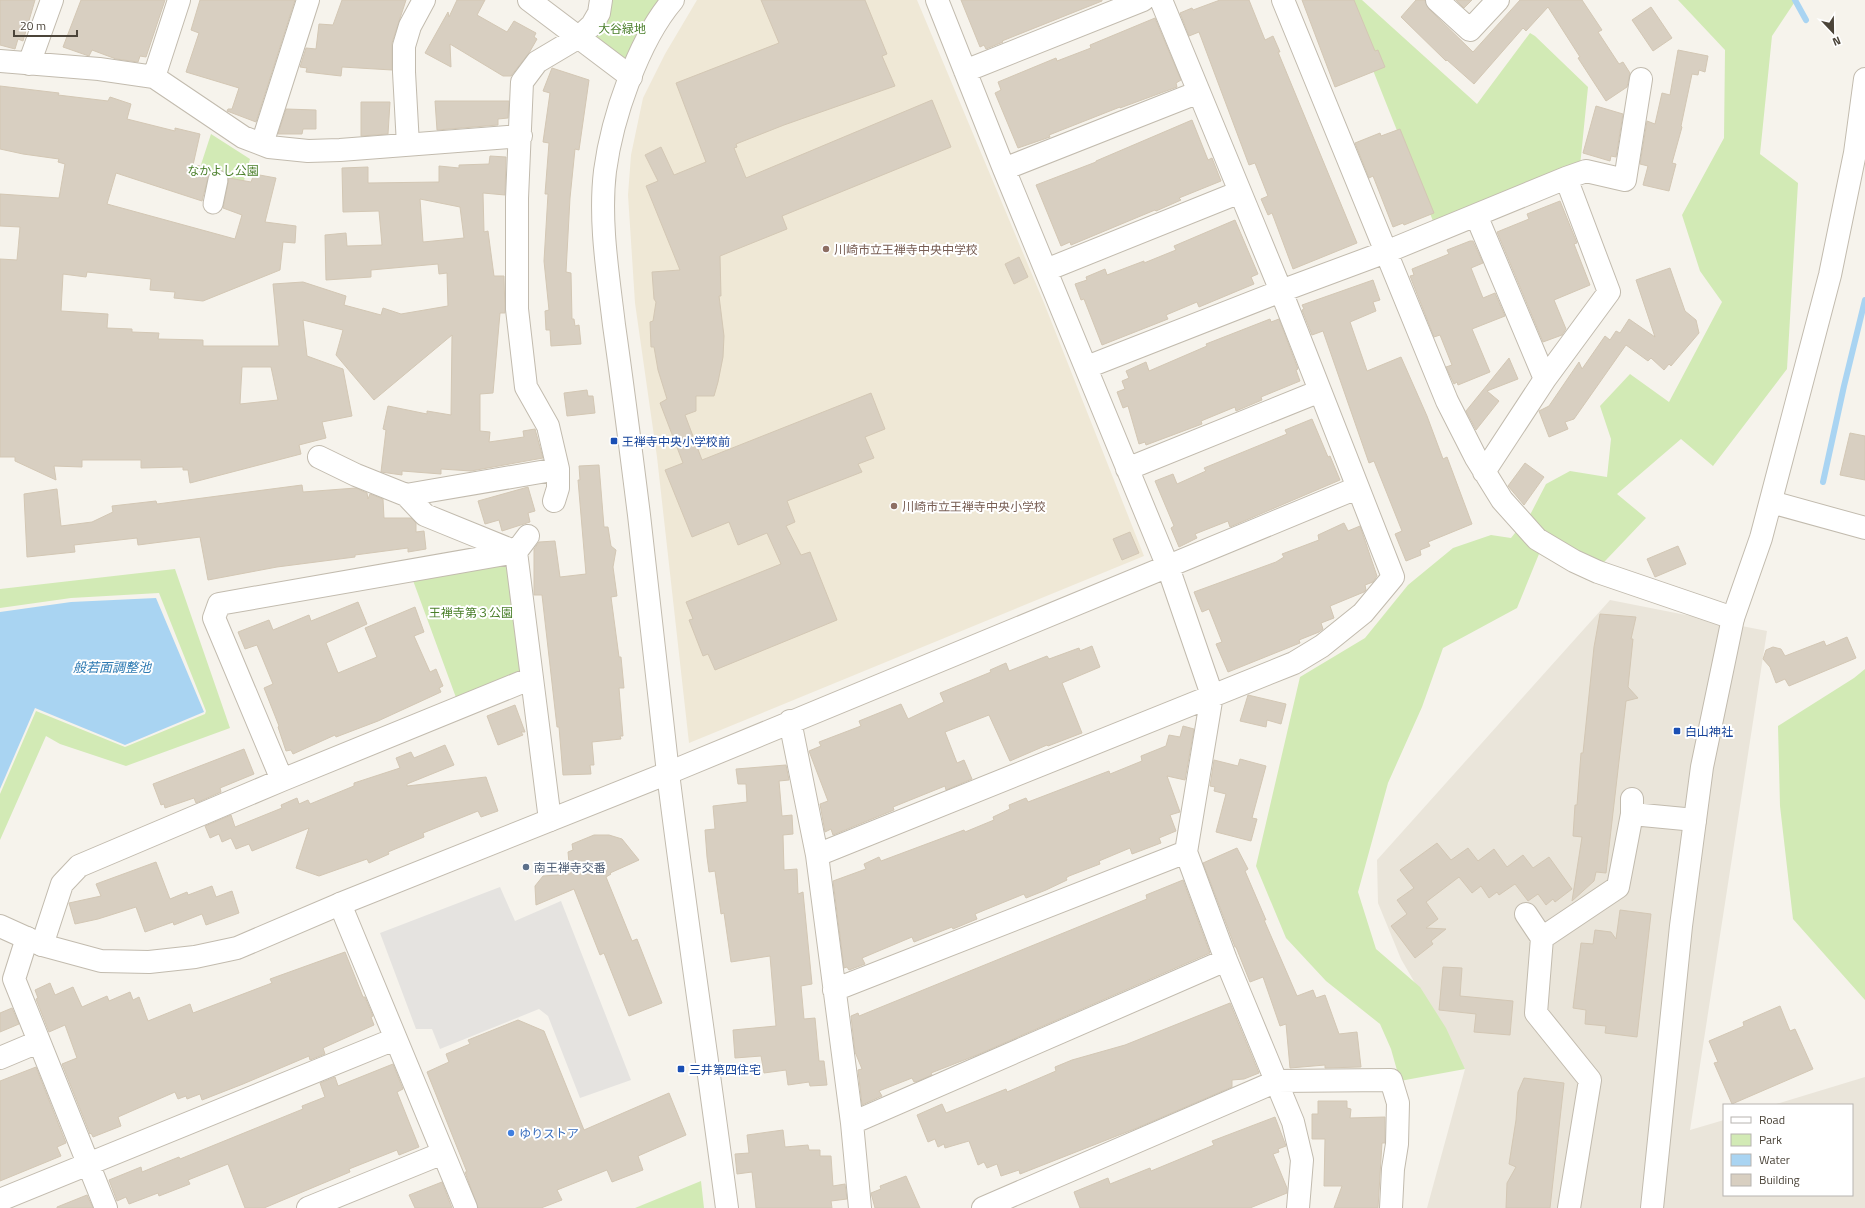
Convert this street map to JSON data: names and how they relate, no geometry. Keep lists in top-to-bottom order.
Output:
{
  "water": ["般若面調整池"],
  "parks": ["大谷緑地", "なかよし公園", "王禅寺第３公園"],
  "places": {
    "other": [
      "川崎市立王禅寺中央中学校",
      "川崎市立王禅寺中央小学校",
      "南王禅寺交番",
      "ゆりストア"
    ],
    "transit": ["王禅寺中央小学校前", "白山神社", "三井第四住宅"]
  },
  "legend": [
    "Road",
    "Park",
    "Water",
    "Building"
  ],
  "scale_bar": "20 m",
  "north": "bottom"
}
